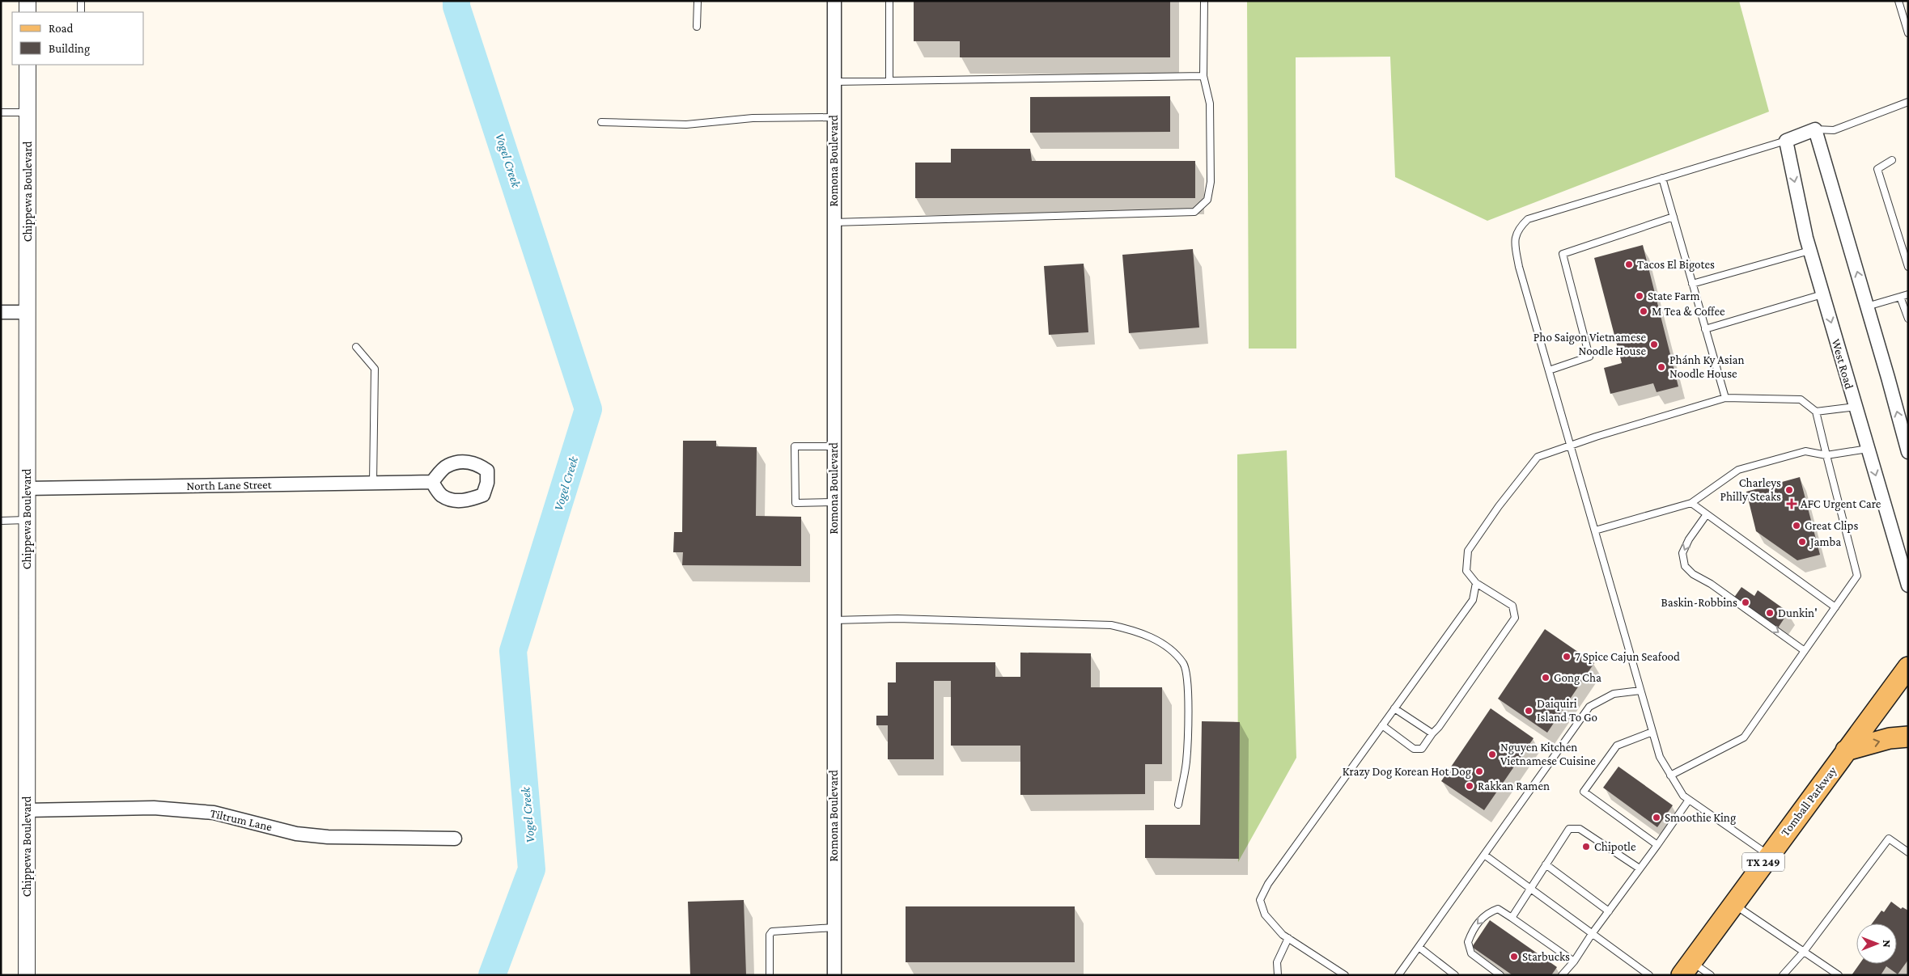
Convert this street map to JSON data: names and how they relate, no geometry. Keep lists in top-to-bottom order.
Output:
{
  "streets": {
    "main road": ["Tomball Parkway", "TX 249"],
    "street": [
      "Romona Boulevard",
      "Chippewa Boulevard",
      "West Road",
      "North Lane Street",
      "Tiltrum Lane"
    ]
  },
  "crossings": [
    ["Chippewa Boulevard", "North Lane Street"],
    ["Chippewa Boulevard", "Tiltrum Lane"]
  ],
  "water": ["Vogel Creek"],
  "places": {
    "other": [
      "Tacos El Bigotes",
      "State Farm",
      "M Tea & Coffee",
      "Pho Saigon Vietnamese Noodle House",
      "Phánh Ky Asian Noodle House",
      "Charleys Philly Steaks",
      "Great Clips",
      "Jamba",
      "Baskin-Robbins",
      "Dunkin'",
      "7 Spice Cajun Seafood",
      "Gong Cha",
      "Daiquiri Island To Go",
      "Nguyen Kitchen Vietnamese Cuisine",
      "Krazy Dog Korean Hot Dog",
      "Rakkan Ramen",
      "Smoothie King",
      "Chipotle",
      "Starbucks"
    ],
    "health": ["AFC Urgent Care"]
  },
  "legend": ["Road", "Building"],
  "north": "right"
}
